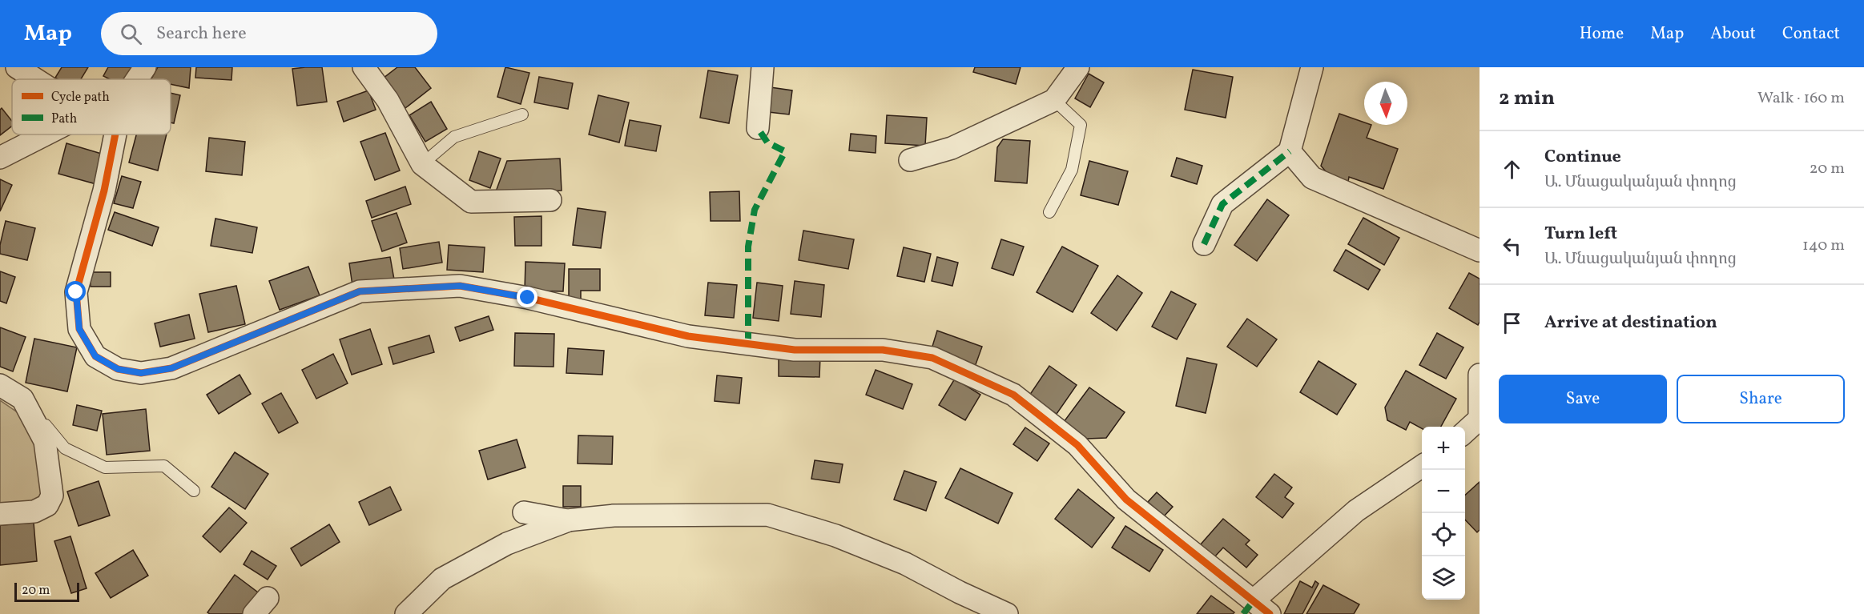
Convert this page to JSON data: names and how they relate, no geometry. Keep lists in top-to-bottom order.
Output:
{
  "legend": ["Cycle path", "Path"],
  "scale_bar": "20 m",
  "north": "bottom",
  "page": {
    "header": "Map",
    "search": "Search here",
    "nav": [
      "Home",
      "Map",
      "About",
      "Contact"
    ],
    "heading": ["2 min", "Walk · 160 m"],
    "list": [
      ["Continue", "Ա. Մնացականյան փողոց", "20 m"],
      ["Turn left", "Ա. Մնացականյան փողոց", "140 m"],
      "Arrive at destination"
    ],
    "buttons": ["Save", "Share"],
    "map_buttons": ["+", "−"],
    "scale": "20 m"
  }
}
